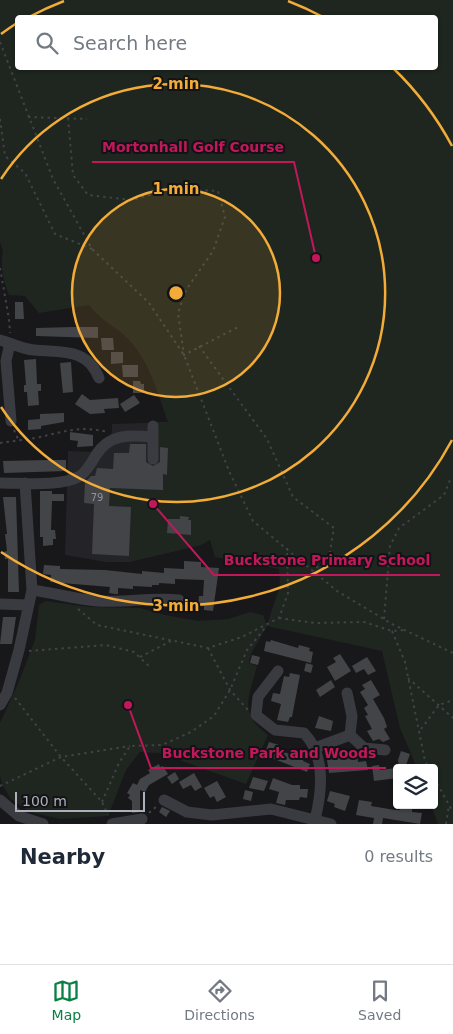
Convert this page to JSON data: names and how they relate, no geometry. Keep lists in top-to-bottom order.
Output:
{
  "places": ["Mortonhall Golf Course", "Buckstone Primary School", "Buckstone Park and Woods"],
  "house_numbers": ["79"],
  "scale_bar": "100 m",
  "page": {
    "search": "Search here",
    "scale": "100 m",
    "heading": ["Nearby", "0 results"],
    "nav": ["Map", "Directions", "Saved"]
  },
  "rings": ["2 min", "1 min", "3 min"]
}
